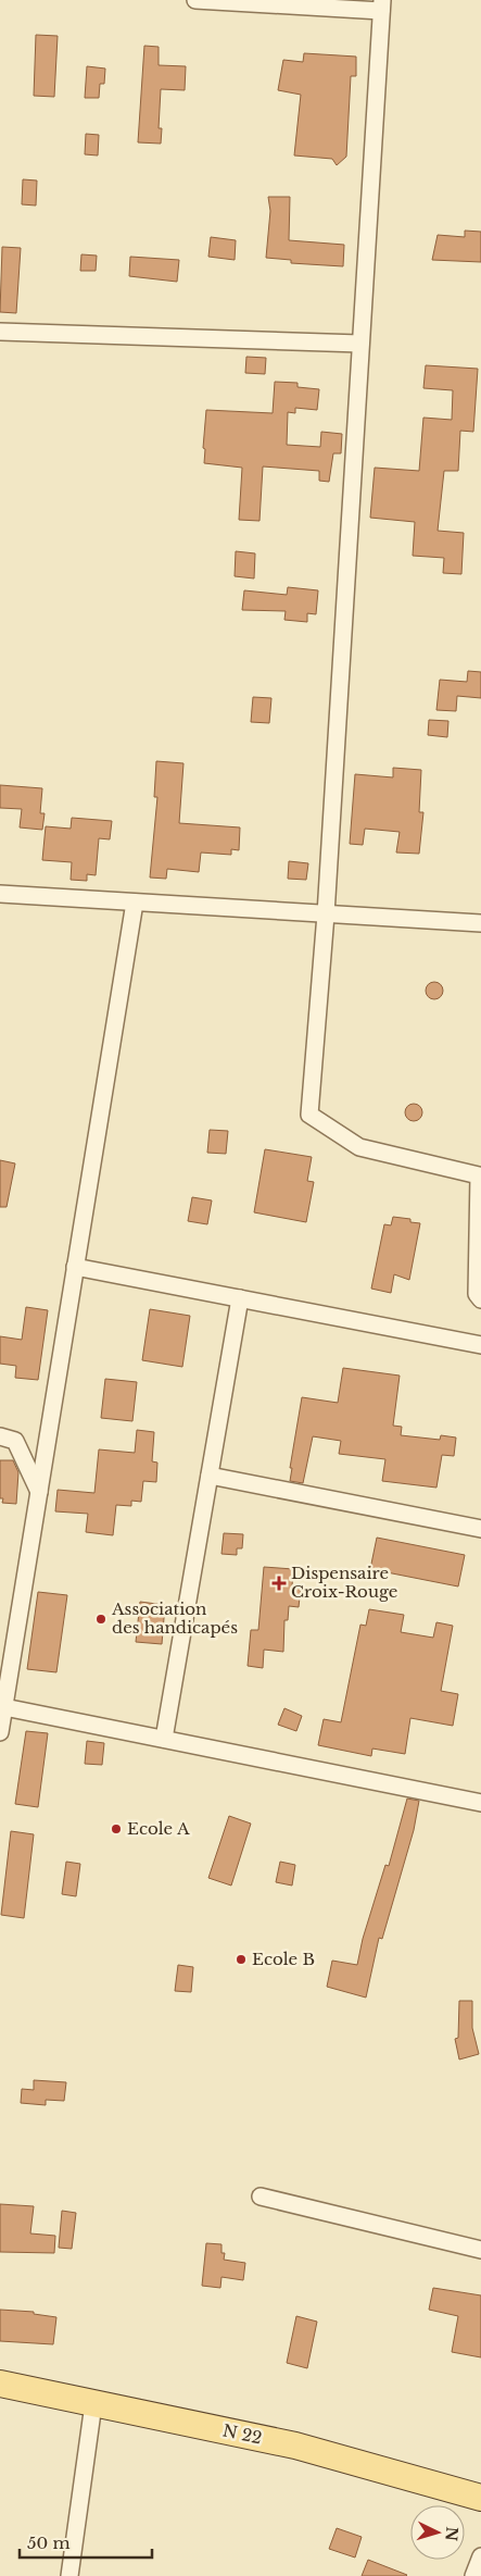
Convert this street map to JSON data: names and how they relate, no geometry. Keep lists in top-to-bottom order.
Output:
{
  "streets": {
    "main road": ["N 22"]
  },
  "places": {
    "health": ["Dispensaire Croix-Rouge"],
    "other": ["Association des handicapés", "Ecole A", "Ecole B"]
  },
  "scale_bar": "50 m",
  "north": "right"
}
